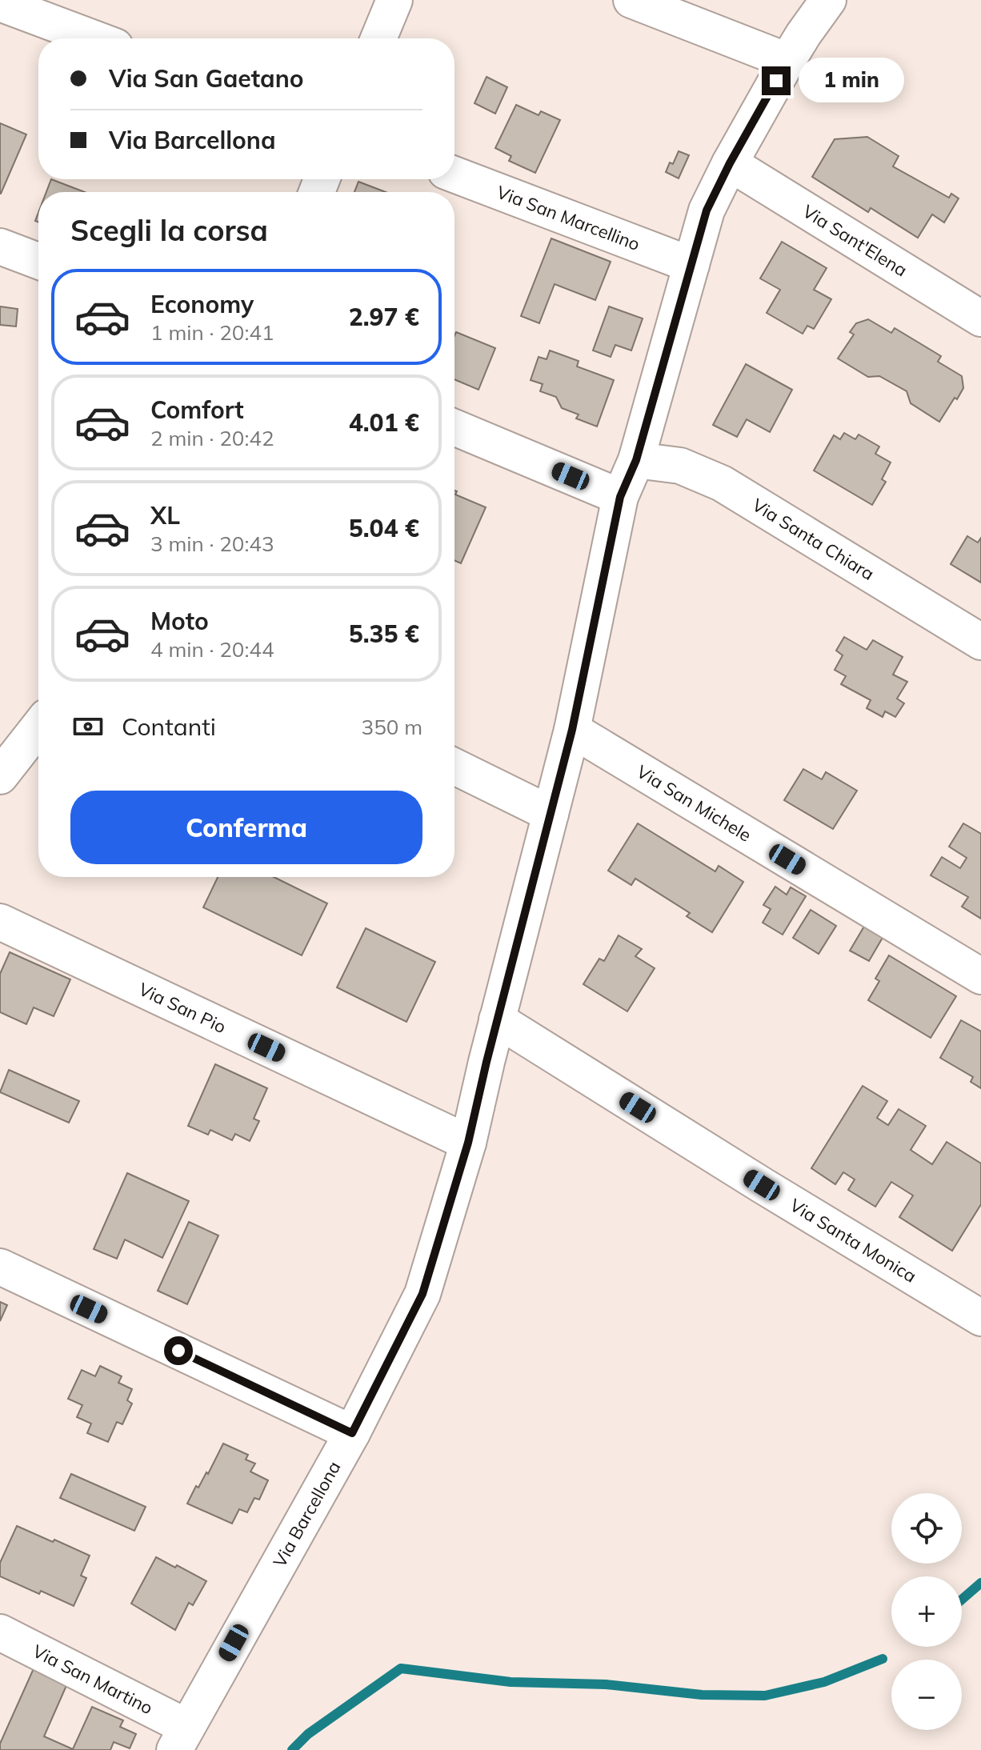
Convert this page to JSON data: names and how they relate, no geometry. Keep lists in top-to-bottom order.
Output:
{
  "streets": {
    "street": [
      "Via San Marcellino",
      "Via Sant'Elena",
      "Via Santa Chiara",
      "Via San Michele",
      "Via San Pio",
      "Via Santa Monica",
      "Via Barcellona",
      "Via San Martino"
    ]
  },
  "crossings": [
    ["Via San Marcellino", "Via Barcellona"],
    ["Via Sant'Elena", "Via Barcellona"],
    ["Via Santa Chiara", "Via Barcellona"],
    ["Via San Michele", "Via Barcellona"],
    ["Via San Pio", "Via Barcellona"],
    ["Via Santa Monica", "Via Barcellona"],
    ["Via Barcellona", "Via San Martino"]
  ],
  "page": {
    "banner": ["Via San Gaetano", "Via Barcellona"],
    "bubble": "1 min",
    "heading": "Scegli la corsa",
    "list": [
      {
        "name": "Economy",
        "note": "1 min · 20:41",
        "value": "2.97 €"
      },
      {
        "name": "Comfort",
        "note": "2 min · 20:42",
        "value": "4.01 €"
      },
      {
        "name": "XL",
        "note": "3 min · 20:43",
        "value": "5.04 €"
      },
      {
        "name": "Moto",
        "note": "4 min · 20:44",
        "value": "5.35 €"
      }
    ],
    "pay": ["Contanti", "350 m"],
    "buttons": "Conferma",
    "map_buttons": ["+", "−"]
  }
}
